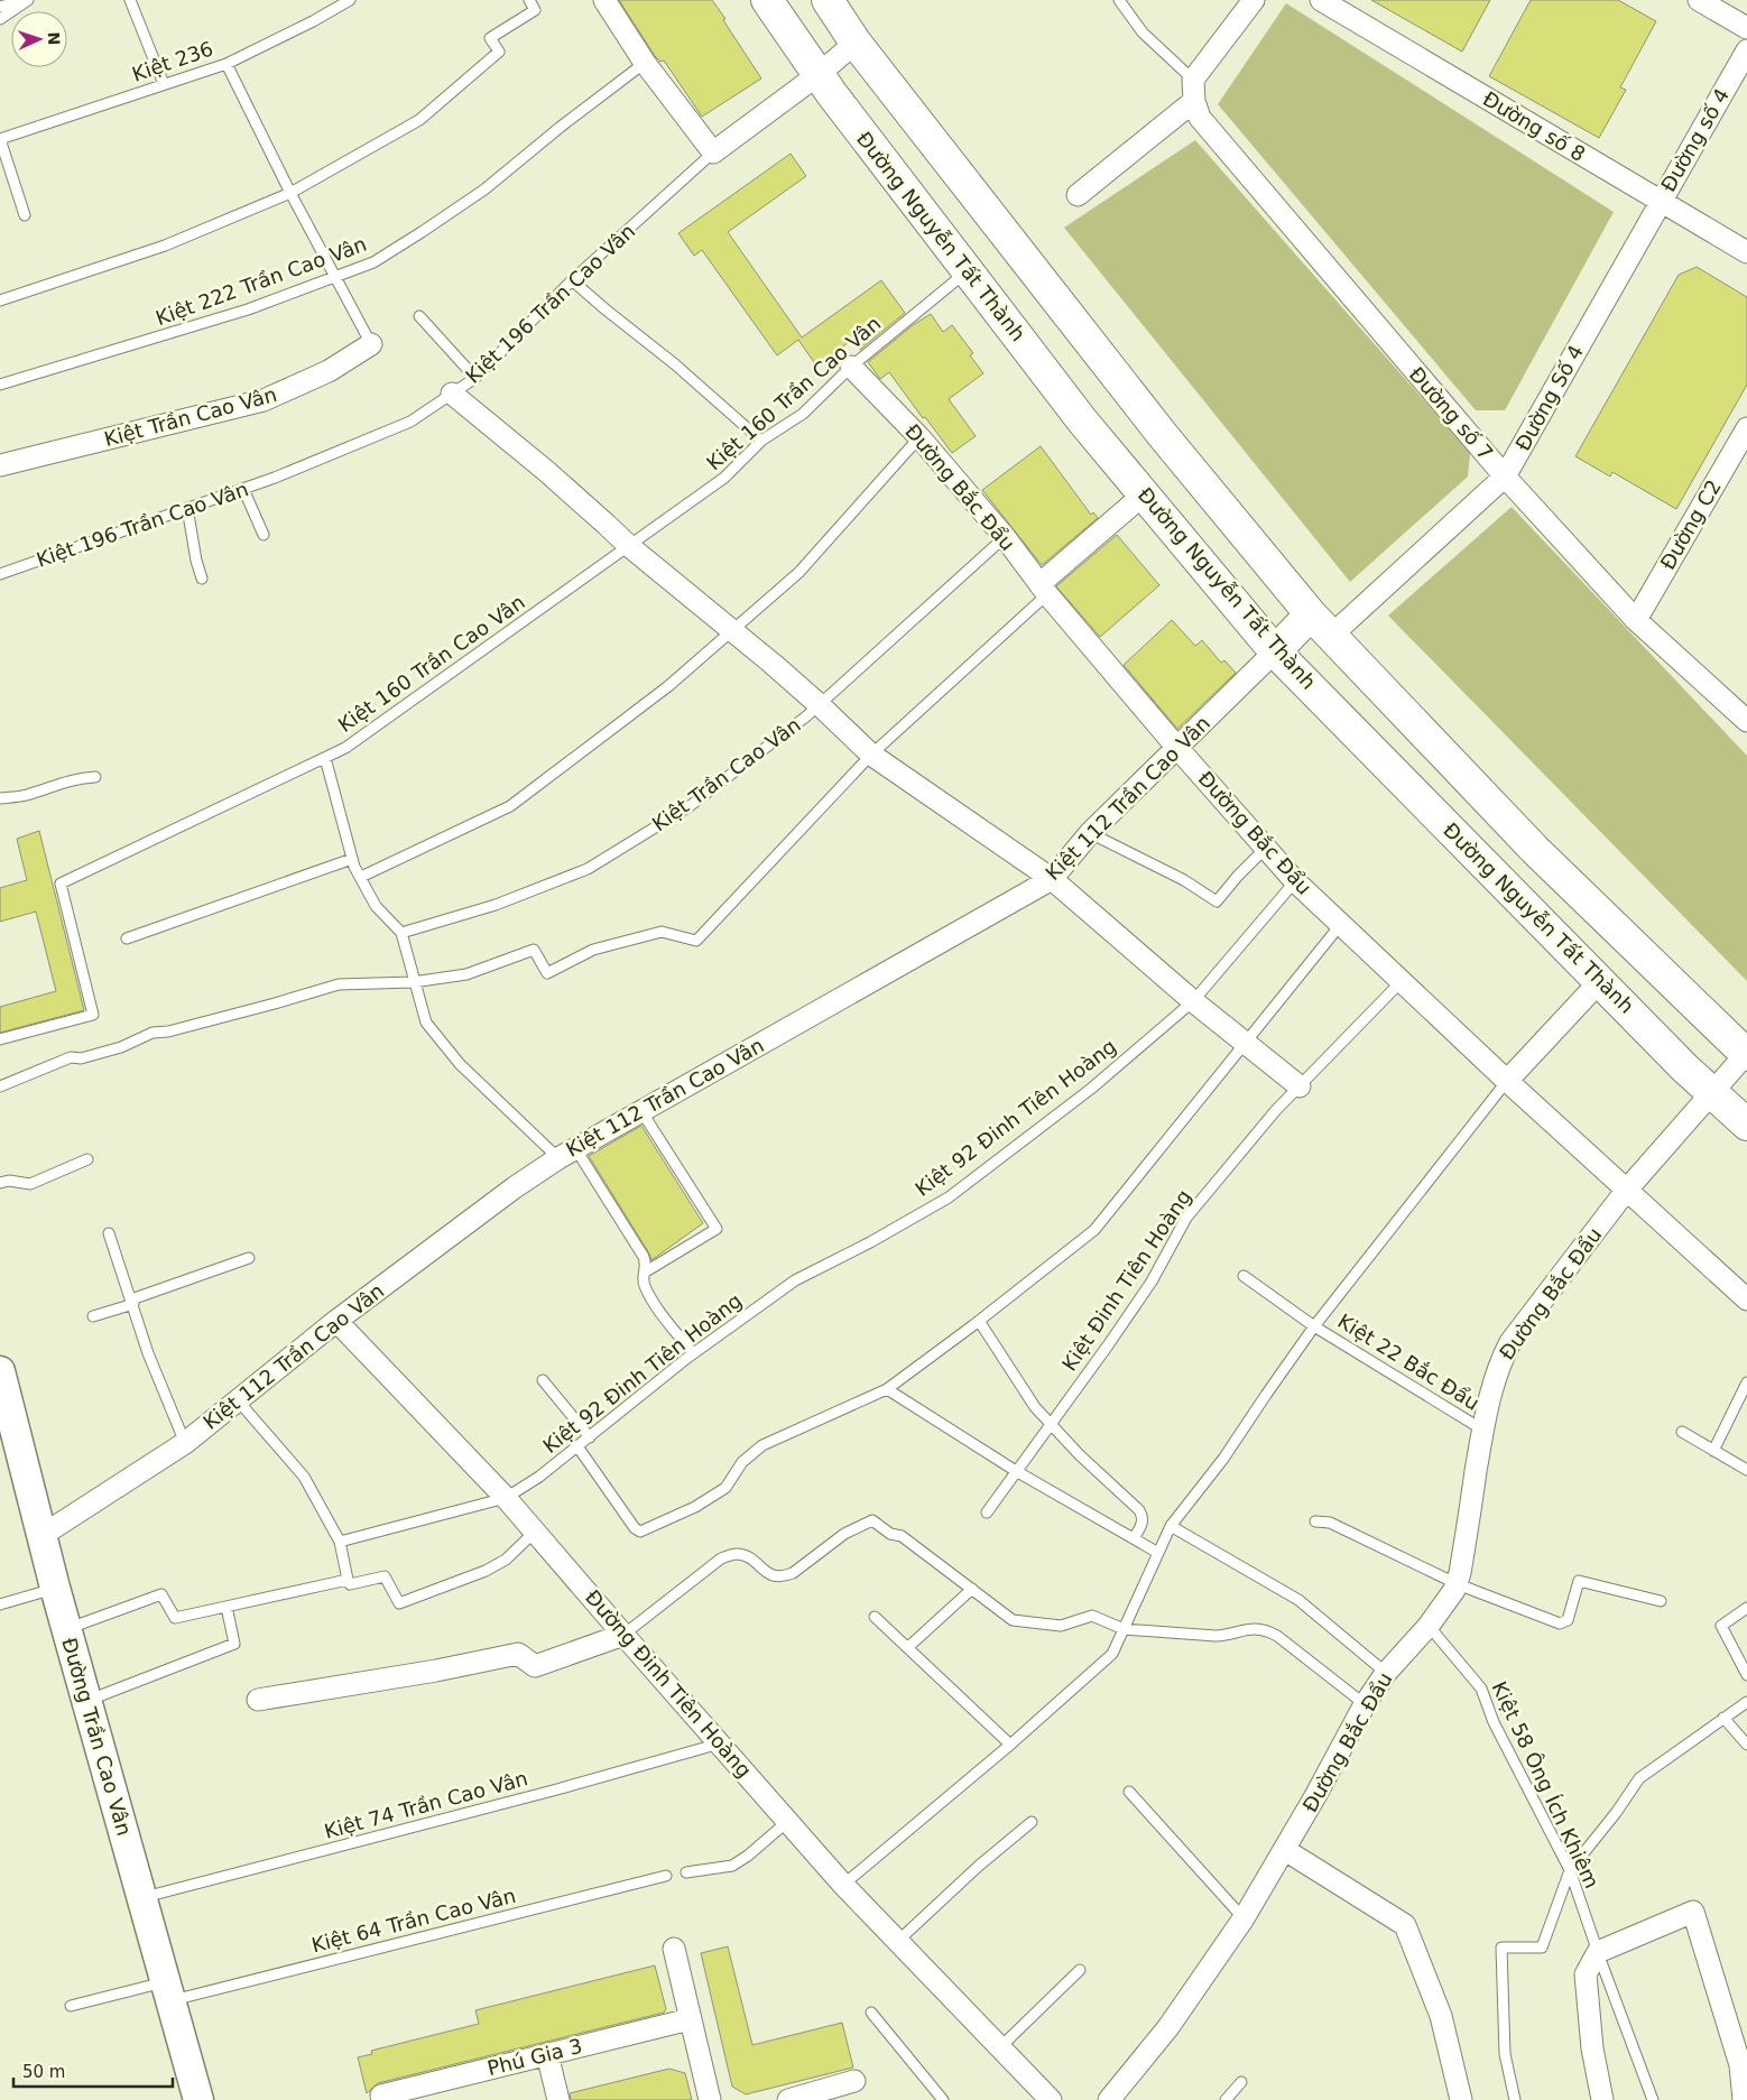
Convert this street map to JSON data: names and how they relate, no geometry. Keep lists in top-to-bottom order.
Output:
{
  "streets": {
    "main road": ["Đường Nguyễn Tất Thành", "Đường Trần Cao Vân"],
    "street": [
      "Đường số 8",
      "Đường số 4",
      "Kiệt 196 Trần Cao Vân",
      "Đường Số 4",
      "Đường số 7",
      "Kiệt Trần Cao Vân",
      "Đường Bắc Đẩu",
      "Đường C2",
      "Kiệt 112 Trần Cao Vân",
      "Đường Đinh Tiên Hoàng",
      "Phú Gia 3"
    ],
    "lane": [
      "Kiệt 236",
      "Kiệt 222 Trần Cao Vân",
      "Kiệt 160 Trần Cao Vân",
      "Kiệt 92 Đinh Tiên Hoàng",
      "Kiệt Đinh Tiên Hoàng",
      "Kiệt 22 Bắc Đẩu",
      "Kiệt 58 Ông Ích Khiêm",
      "Kiệt 74 Trần Cao Vân",
      "Kiệt 64 Trần Cao Vân"
    ]
  },
  "crossings": [
    ["Đường số 8", "Đường số 4"],
    ["Đường số 8", "Đường Số 4"],
    ["Đường số 4", "Đường Số 4"],
    ["Đường Nguyễn Tất Thành", "Kiệt 196 Trần Cao Vân"],
    ["Đường Nguyễn Tất Thành", "Kiệt 160 Trần Cao Vân"],
    ["Đường Nguyễn Tất Thành", "Đường Bắc Đẩu"],
    ["Đường Nguyễn Tất Thành", "Kiệt 112 Trần Cao Vân"],
    ["Kiệt 160 Trần Cao Vân", "Đường Bắc Đẩu"],
    ["Đường Số 4", "Đường số 7"],
    ["Đường số 7", "Đường C2"],
    ["Kiệt Trần Cao Vân", "Đường Bắc Đẩu"],
    ["Đường Bắc Đẩu", "Kiệt 112 Trần Cao Vân"],
    ["Đường Bắc Đẩu", "Kiệt 92 Đinh Tiên Hoàng"],
    ["Đường Bắc Đẩu", "Kiệt Đinh Tiên Hoàng"],
    ["Đường Bắc Đẩu", "Kiệt 22 Bắc Đẩu"],
    ["Đường Bắc Đẩu", "Kiệt 58 Ông Ích Khiêm"],
    ["Kiệt 112 Trần Cao Vân", "Đường Đinh Tiên Hoàng"],
    ["Kiệt 112 Trần Cao Vân", "Đường Trần Cao Vân"],
    ["Kiệt 92 Đinh Tiên Hoàng", "Đường Đinh Tiên Hoàng"],
    ["Đường Đinh Tiên Hoàng", "Kiệt 74 Trần Cao Vân"],
    ["Đường Trần Cao Vân", "Kiệt 74 Trần Cao Vân"],
    ["Đường Trần Cao Vân", "Kiệt 64 Trần Cao Vân"]
  ],
  "scale_bar": "50 m",
  "north": "right"
}
